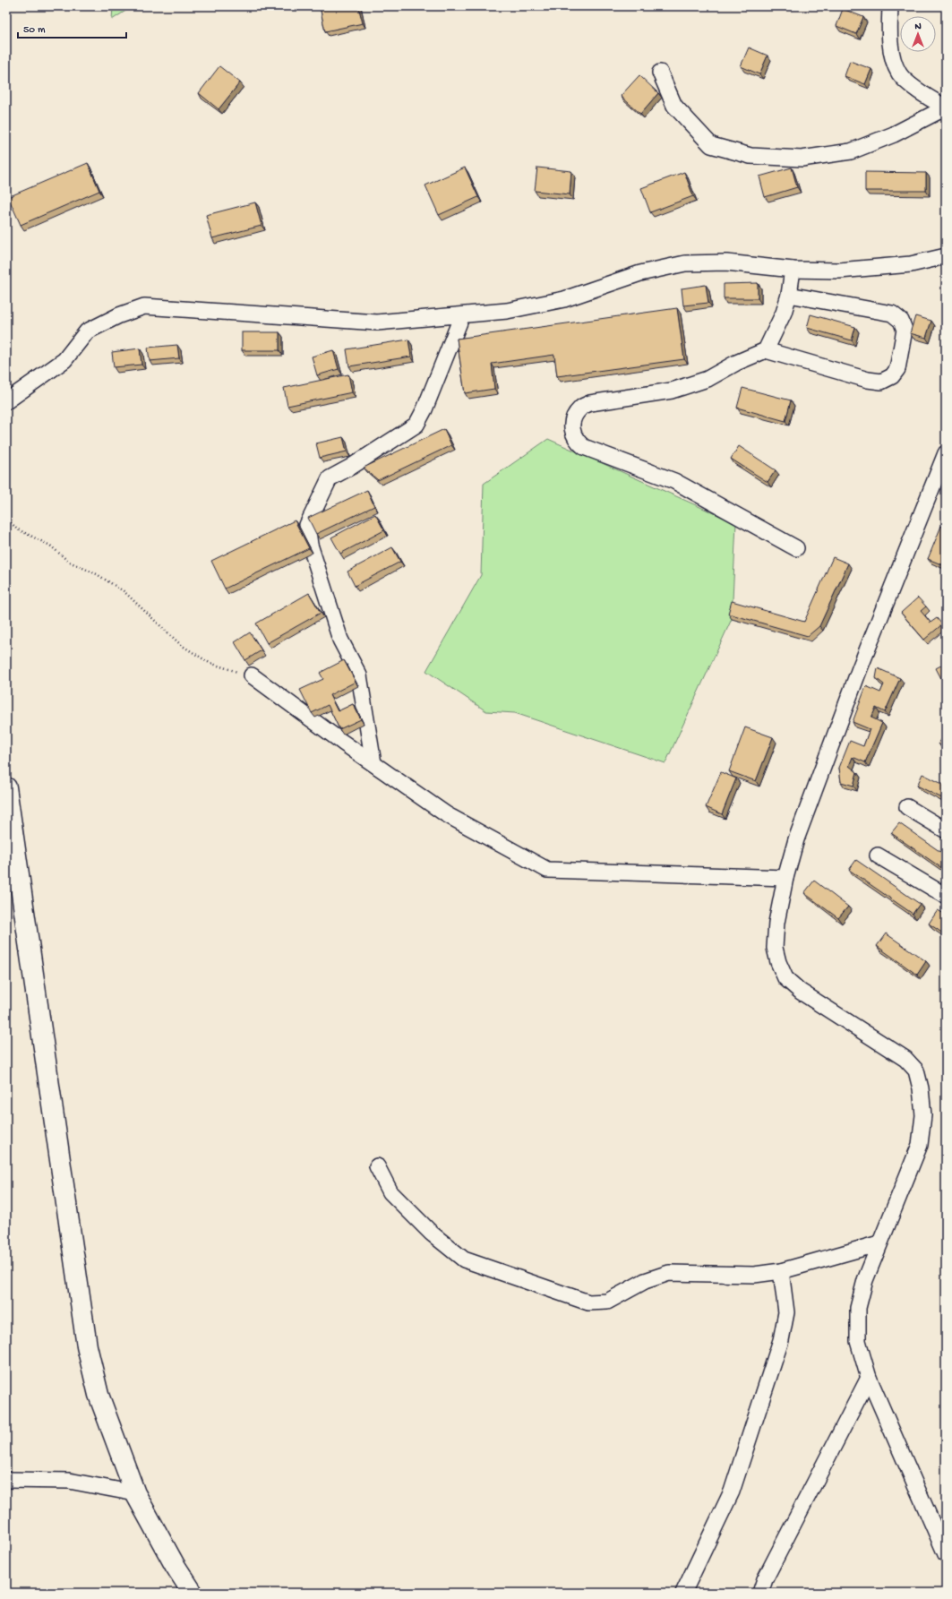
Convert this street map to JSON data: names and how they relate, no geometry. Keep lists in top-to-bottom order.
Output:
{
  "scale_bar": "50 m",
  "north": "top"
}
